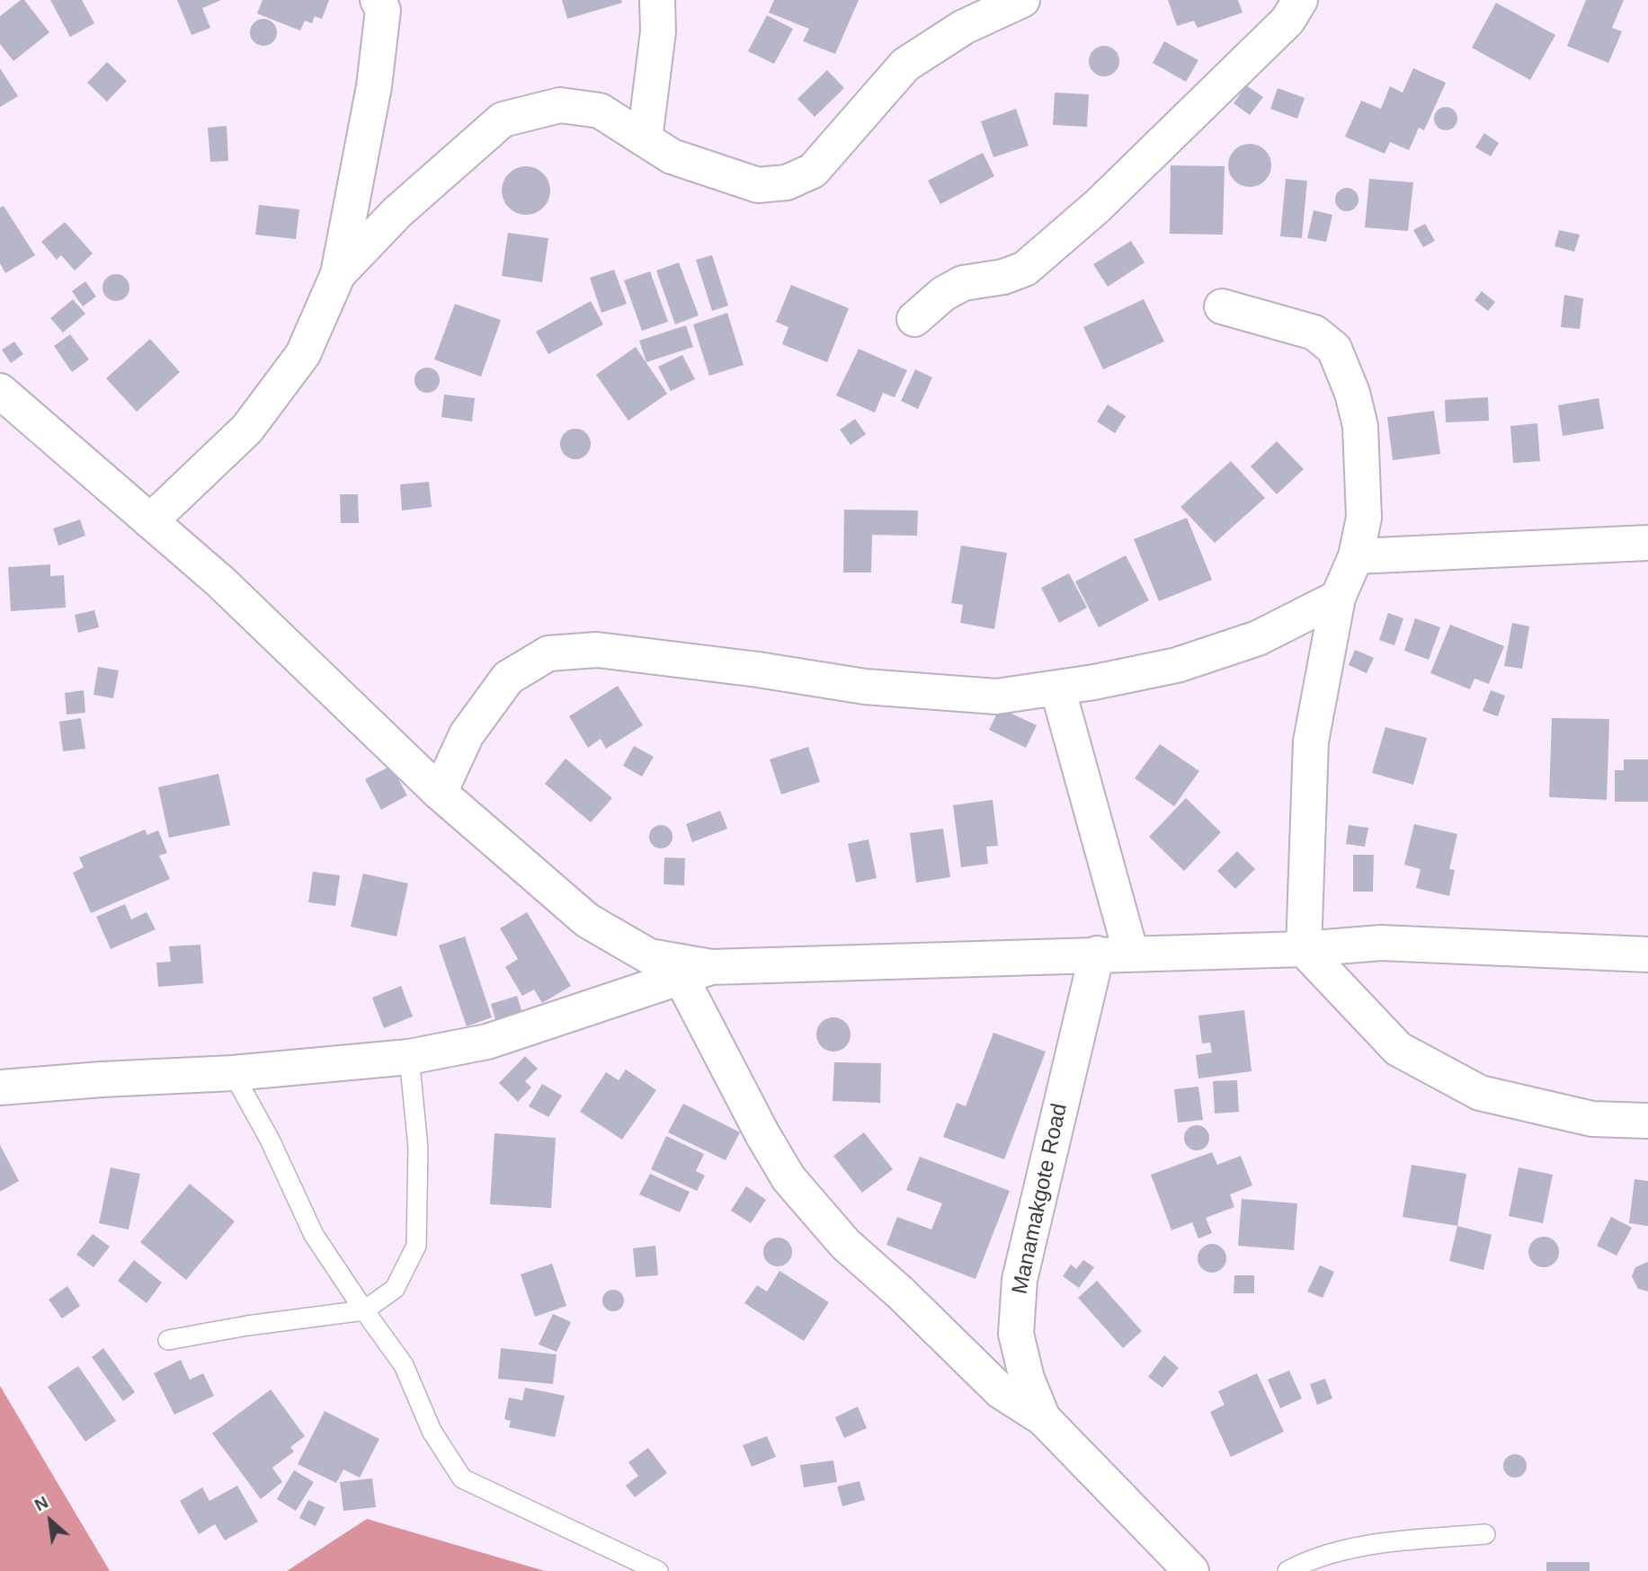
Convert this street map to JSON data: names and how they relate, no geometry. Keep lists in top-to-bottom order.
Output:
{
  "streets": {
    "street": ["Manamakgote Road"]
  },
  "north": "top left"
}
